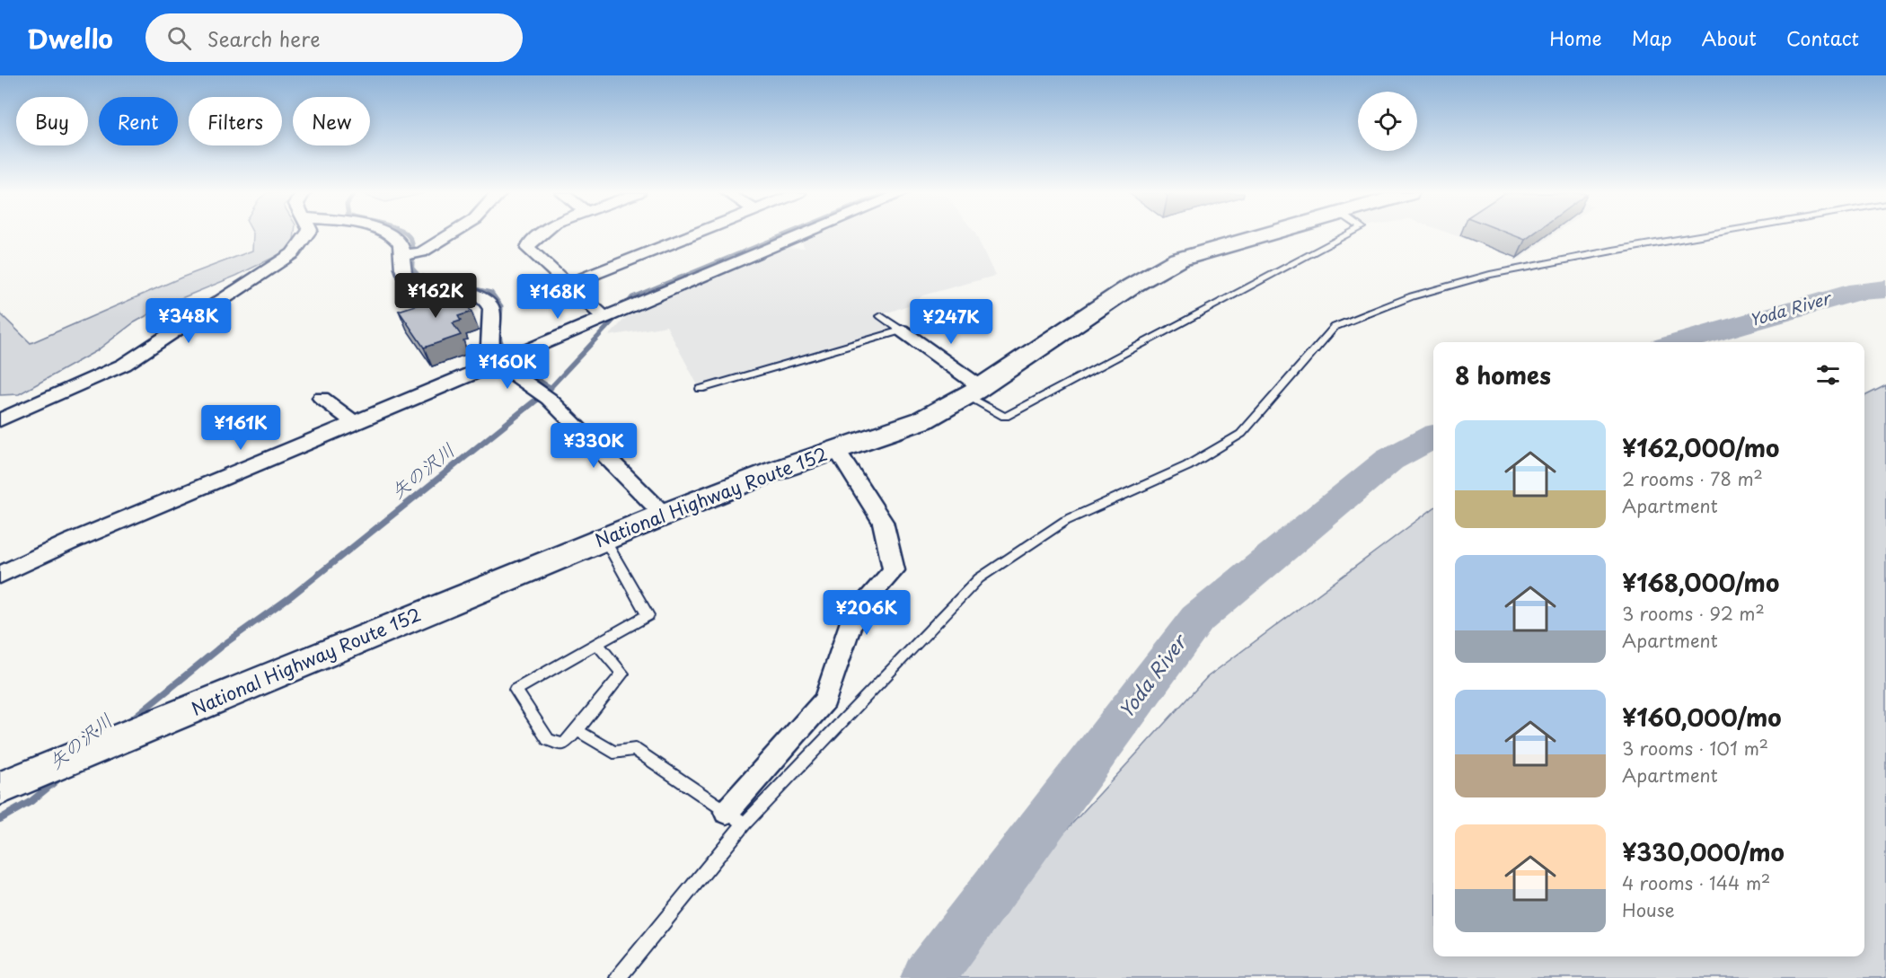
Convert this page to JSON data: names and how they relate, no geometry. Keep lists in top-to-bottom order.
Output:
{
  "streets": {
    "highway": ["National Highway Route 152"]
  },
  "water": ["Yoda River", "矢の沢川"],
  "page": {
    "header": "Dwello",
    "search": "Search here",
    "nav": [
      "Home",
      "Map",
      "About",
      "Contact"
    ],
    "chip": [
      "Buy",
      "Rent",
      "Filters",
      "New"
    ],
    "price": [
      "¥162K",
      "¥168K",
      "¥348K",
      "¥247K",
      "¥160K",
      "¥161K",
      "¥330K",
      "¥206K"
    ],
    "heading": "8 homes",
    "list": [
      {
        "name": "¥162,000/mo",
        "note": "2 rooms · 78 m² · Apartment"
      },
      {
        "name": "¥168,000/mo",
        "note": "3 rooms · 92 m² · Apartment"
      },
      {
        "name": "¥160,000/mo",
        "note": "3 rooms · 101 m² · Apartment"
      },
      {
        "name": "¥330,000/mo",
        "note": "4 rooms · 144 m² · House"
      }
    ]
  }
}
